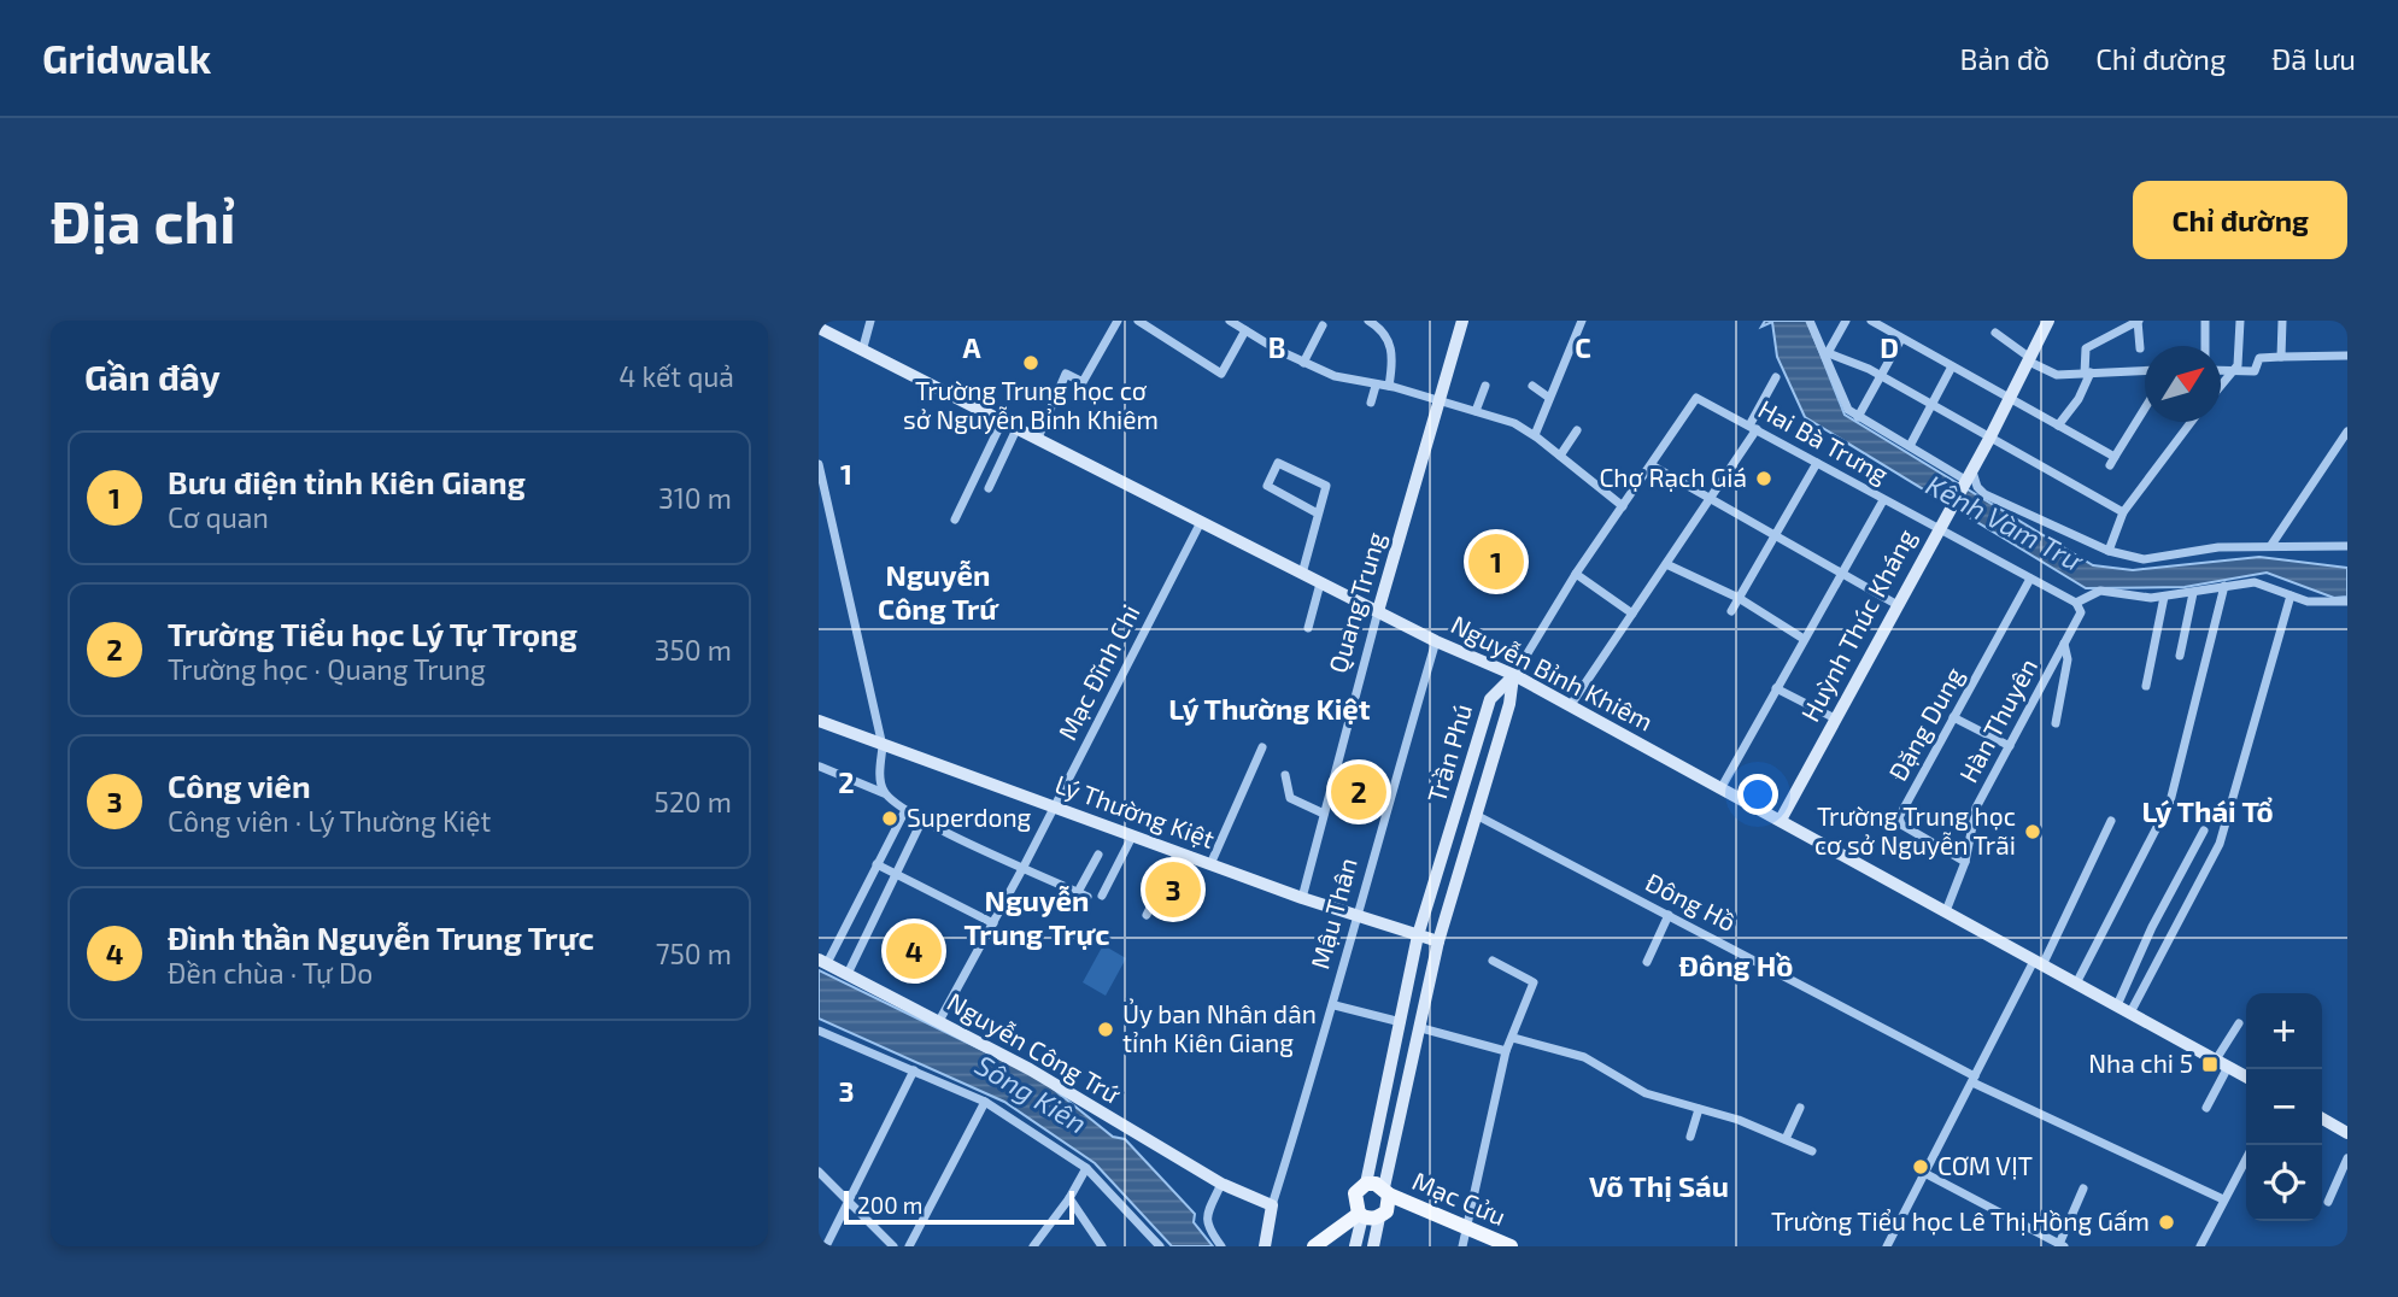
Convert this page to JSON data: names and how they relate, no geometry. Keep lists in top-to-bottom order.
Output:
{
  "streets": {
    "main road": [
      "Quang Trung",
      "Huỳnh Thúc Kháng",
      "Nguyễn Bỉnh Khiêm",
      "Trần Phú",
      "Lý Thường Kiệt",
      "Mậu Thân",
      "Nguyễn Công Trứ",
      "Mạc Cửu"
    ],
    "street": [
      "Hai Bà Trưng",
      "Mạc Đĩnh Chi",
      "Hàn Thuyên",
      "Đặng Dung",
      "Đông Hồ"
    ]
  },
  "crossings": [
    ["Hai Bà Trưng", "Huỳnh Thúc Kháng"],
    ["Hai Bà Trưng", "Hàn Thuyên"],
    ["Hai Bà Trưng", "Đặng Dung"],
    ["Quang Trung", "Nguyễn Bỉnh Khiêm"],
    ["Quang Trung", "Lý Thường Kiệt"],
    ["Huỳnh Thúc Kháng", "Nguyễn Bỉnh Khiêm"],
    ["Mạc Đĩnh Chi", "Nguyễn Bỉnh Khiêm"],
    ["Mạc Đĩnh Chi", "Lý Thường Kiệt"],
    ["Mạc Đĩnh Chi", "Nguyễn Công Trứ"],
    ["Nguyễn Bỉnh Khiêm", "Hàn Thuyên"],
    ["Nguyễn Bỉnh Khiêm", "Trần Phú"],
    ["Nguyễn Bỉnh Khiêm", "Mậu Thân"],
    ["Hàn Thuyên", "Đặng Dung"],
    ["Trần Phú", "Lý Thường Kiệt"],
    ["Trần Phú", "Đông Hồ"],
    ["Trần Phú", "Mạc Cửu"],
    ["Lý Thường Kiệt", "Mậu Thân"],
    ["Mậu Thân", "Nguyễn Công Trứ"]
  ],
  "districts": [
    "Nguyễn Công Trứ",
    "Lý Thường Kiệt",
    "Lý Thái Tổ",
    "Nguyễn Trung Trực",
    "Đông Hồ",
    "Võ Thị Sáu"
  ],
  "water": ["Kênh Vàm Trư", "Sông Kiên"],
  "places": {
    "other": [
      "Trường Trung học cơ sở Nguyễn Bỉnh Khiêm",
      "Chợ Rạch Giá",
      "Superdong",
      "Trường Trung học cơ sở Nguyễn Trãi",
      "Ủy ban Nhân dân tỉnh Kiên Giang",
      "CƠM VỊT",
      "Trường Tiểu học Lê Thị Hồng Gấm"
    ],
    "transit": ["Nha chi 5"]
  },
  "scale_bar": "200 m",
  "north": "top right",
  "page": {
    "header": "Gridwalk",
    "nav": ["Bản đồ", "Chỉ đường", "Đã lưu"],
    "buttons": "Chỉ đường",
    "title": "Địa chỉ",
    "heading": ["Gần đây", "4 kết quả"],
    "list": [
      {
        "mark": "1",
        "name": "Bưu điện tỉnh Kiên Giang",
        "note": "Cơ quan",
        "value": "310 m"
      },
      {
        "mark": "2",
        "name": "Trường Tiểu học Lý Tự Trọng",
        "note": "Trường học · Quang Trung",
        "value": "350 m"
      },
      {
        "mark": "3",
        "name": "Công viên",
        "note": "Công viên · Lý Thường Kiệt",
        "value": "520 m"
      },
      {
        "mark": "4",
        "name": "Đình thần Nguyễn Trung Trực",
        "note": "Đền chùa · Tự Do",
        "value": "750 m"
      }
    ],
    "pins": [
      "1",
      "2",
      "3",
      "4"
    ],
    "map_buttons": ["+", "−"],
    "scale": "200 m"
  },
  "grid": {
    "columns": [
      "A",
      "B",
      "C",
      "D"
    ],
    "rows": ["1", "2", "3"]
  }
}
